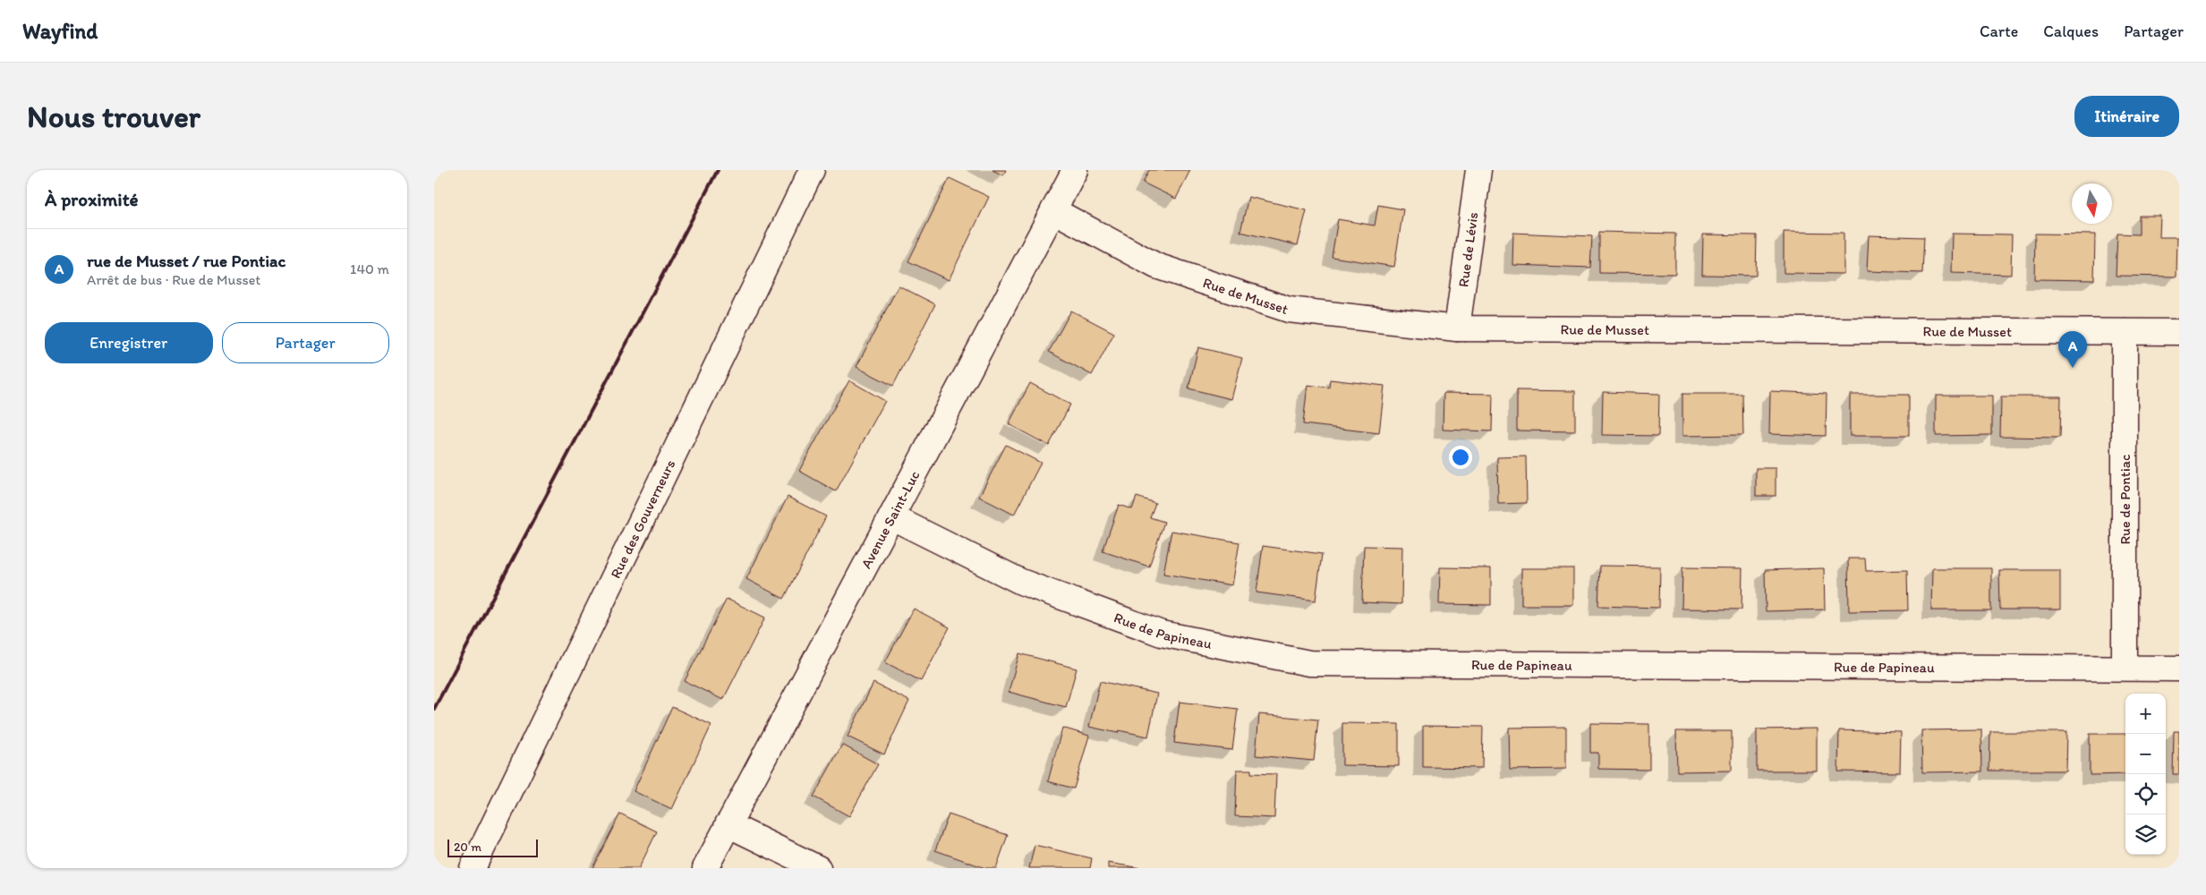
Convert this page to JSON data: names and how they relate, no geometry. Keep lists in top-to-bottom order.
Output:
{
  "streets": {
    "street": [
      "Rue de Lévis",
      "Rue de Musset",
      "Rue de Pontiac",
      "Rue des Gouverneurs",
      "Avenue Saint-Luc",
      "Rue de Papineau"
    ]
  },
  "crossings": [
    ["Rue de Lévis", "Rue de Musset"],
    ["Rue de Musset", "Rue de Pontiac"],
    ["Rue de Musset", "Avenue Saint-Luc"],
    ["Rue de Pontiac", "Rue de Papineau"],
    ["Avenue Saint-Luc", "Rue de Papineau"]
  ],
  "scale_bar": "20 m",
  "north": "bottom",
  "page": {
    "header": "Wayfind",
    "nav": ["Carte", "Calques", "Partager"],
    "buttons": [
      "Itinéraire",
      ["Enregistrer", "Partager"]
    ],
    "title": "Nous trouver",
    "heading": "À proximité",
    "list": [
      {
        "mark": "A",
        "name": "rue de Musset / rue Pontiac",
        "note": "Arrêt de bus · Rue de Musset",
        "value": "140 m"
      }
    ],
    "pins": "A",
    "map_buttons": ["+", "−"],
    "scale": "20 m"
  }
}
